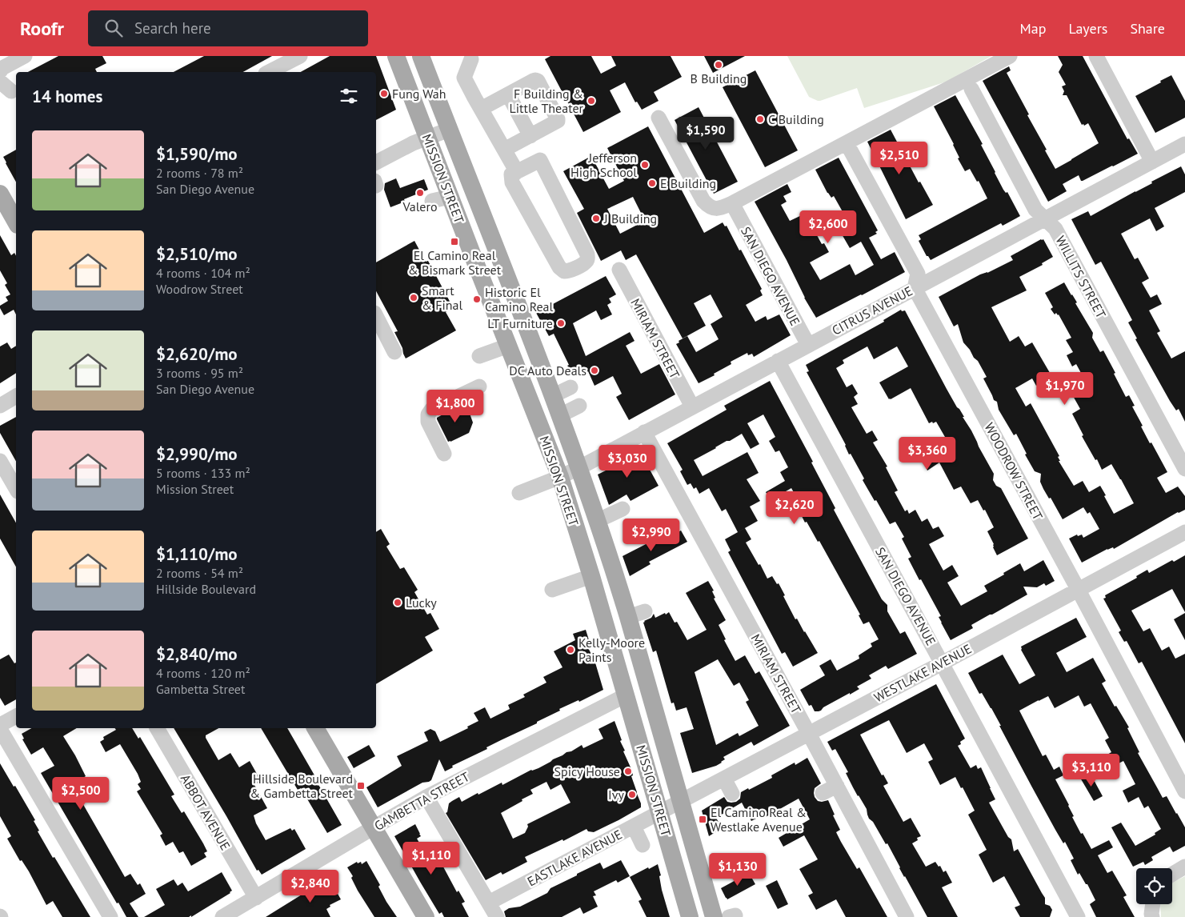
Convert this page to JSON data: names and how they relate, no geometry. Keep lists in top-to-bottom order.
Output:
{
  "streets": {
    "main road": ["MISSION STREET"],
    "street": [
      "SAN DIEGO AVENUE",
      "WILLITS STREET",
      "CITRUS AVENUE",
      "MIRIAM STREET",
      "WOODROW STREET",
      "WESTLAKE AVENUE",
      "GAMBETTA STREET",
      "ABBOT AVENUE",
      "EASTLAKE AVENUE"
    ]
  },
  "crossings": [
    ["MISSION STREET", "CITRUS AVENUE"],
    ["MISSION STREET", "WESTLAKE AVENUE"],
    ["MISSION STREET", "GAMBETTA STREET"],
    ["MISSION STREET", "EASTLAKE AVENUE"],
    ["SAN DIEGO AVENUE", "CITRUS AVENUE"],
    ["SAN DIEGO AVENUE", "WESTLAKE AVENUE"],
    ["WILLITS STREET", "CITRUS AVENUE"],
    ["CITRUS AVENUE", "MIRIAM STREET"],
    ["CITRUS AVENUE", "WOODROW STREET"],
    ["MIRIAM STREET", "WESTLAKE AVENUE"],
    ["WOODROW STREET", "WESTLAKE AVENUE"],
    ["WESTLAKE AVENUE", "EASTLAKE AVENUE"],
    ["GAMBETTA STREET", "ABBOT AVENUE"]
  ],
  "places": {
    "other": [
      "B Building",
      "Fung Wah",
      "F Building & Little Theater",
      "C Building",
      "Jefferson High School",
      "E Building",
      "Valero",
      "J Building",
      "Smart & Final",
      "Historic El Camino Real",
      "LT Furniture",
      "DC Auto Deals",
      "Lucky",
      "Kelly-Moore Paints",
      "Spicy House",
      "Ivy"
    ],
    "transit": ["El Camino Real & Bismark Street", "Hillside Boulevard & Gambetta Street", "El Camino Real & Westlake Avenue"]
  },
  "page": {
    "header": "Roofr",
    "search": "Search here",
    "nav": ["Map", "Layers", "Share"],
    "heading": "14 homes",
    "price": [
      "$1,590",
      "$2,510",
      "$2,600",
      "$1,970",
      "$1,800",
      "$3,360",
      "$3,030",
      "$2,620",
      "$2,990",
      "$3,110",
      "$2,500",
      "$1,110",
      "$1,130",
      "$2,840"
    ],
    "list": [
      {
        "name": "$1,590/mo",
        "note": "2 rooms · 78 m² · San Diego Avenue"
      },
      {
        "name": "$2,510/mo",
        "note": "4 rooms · 104 m² · Woodrow Street"
      },
      {
        "name": "$2,620/mo",
        "note": "3 rooms · 95 m² · San Diego Avenue"
      },
      {
        "name": "$2,990/mo",
        "note": "5 rooms · 133 m² · Mission Street"
      },
      {
        "name": "$1,110/mo",
        "note": "2 rooms · 54 m² · Hillside Boulevard"
      },
      {
        "name": "$2,840/mo",
        "note": "4 rooms · 120 m² · Gambetta Street"
      }
    ]
  }
}
